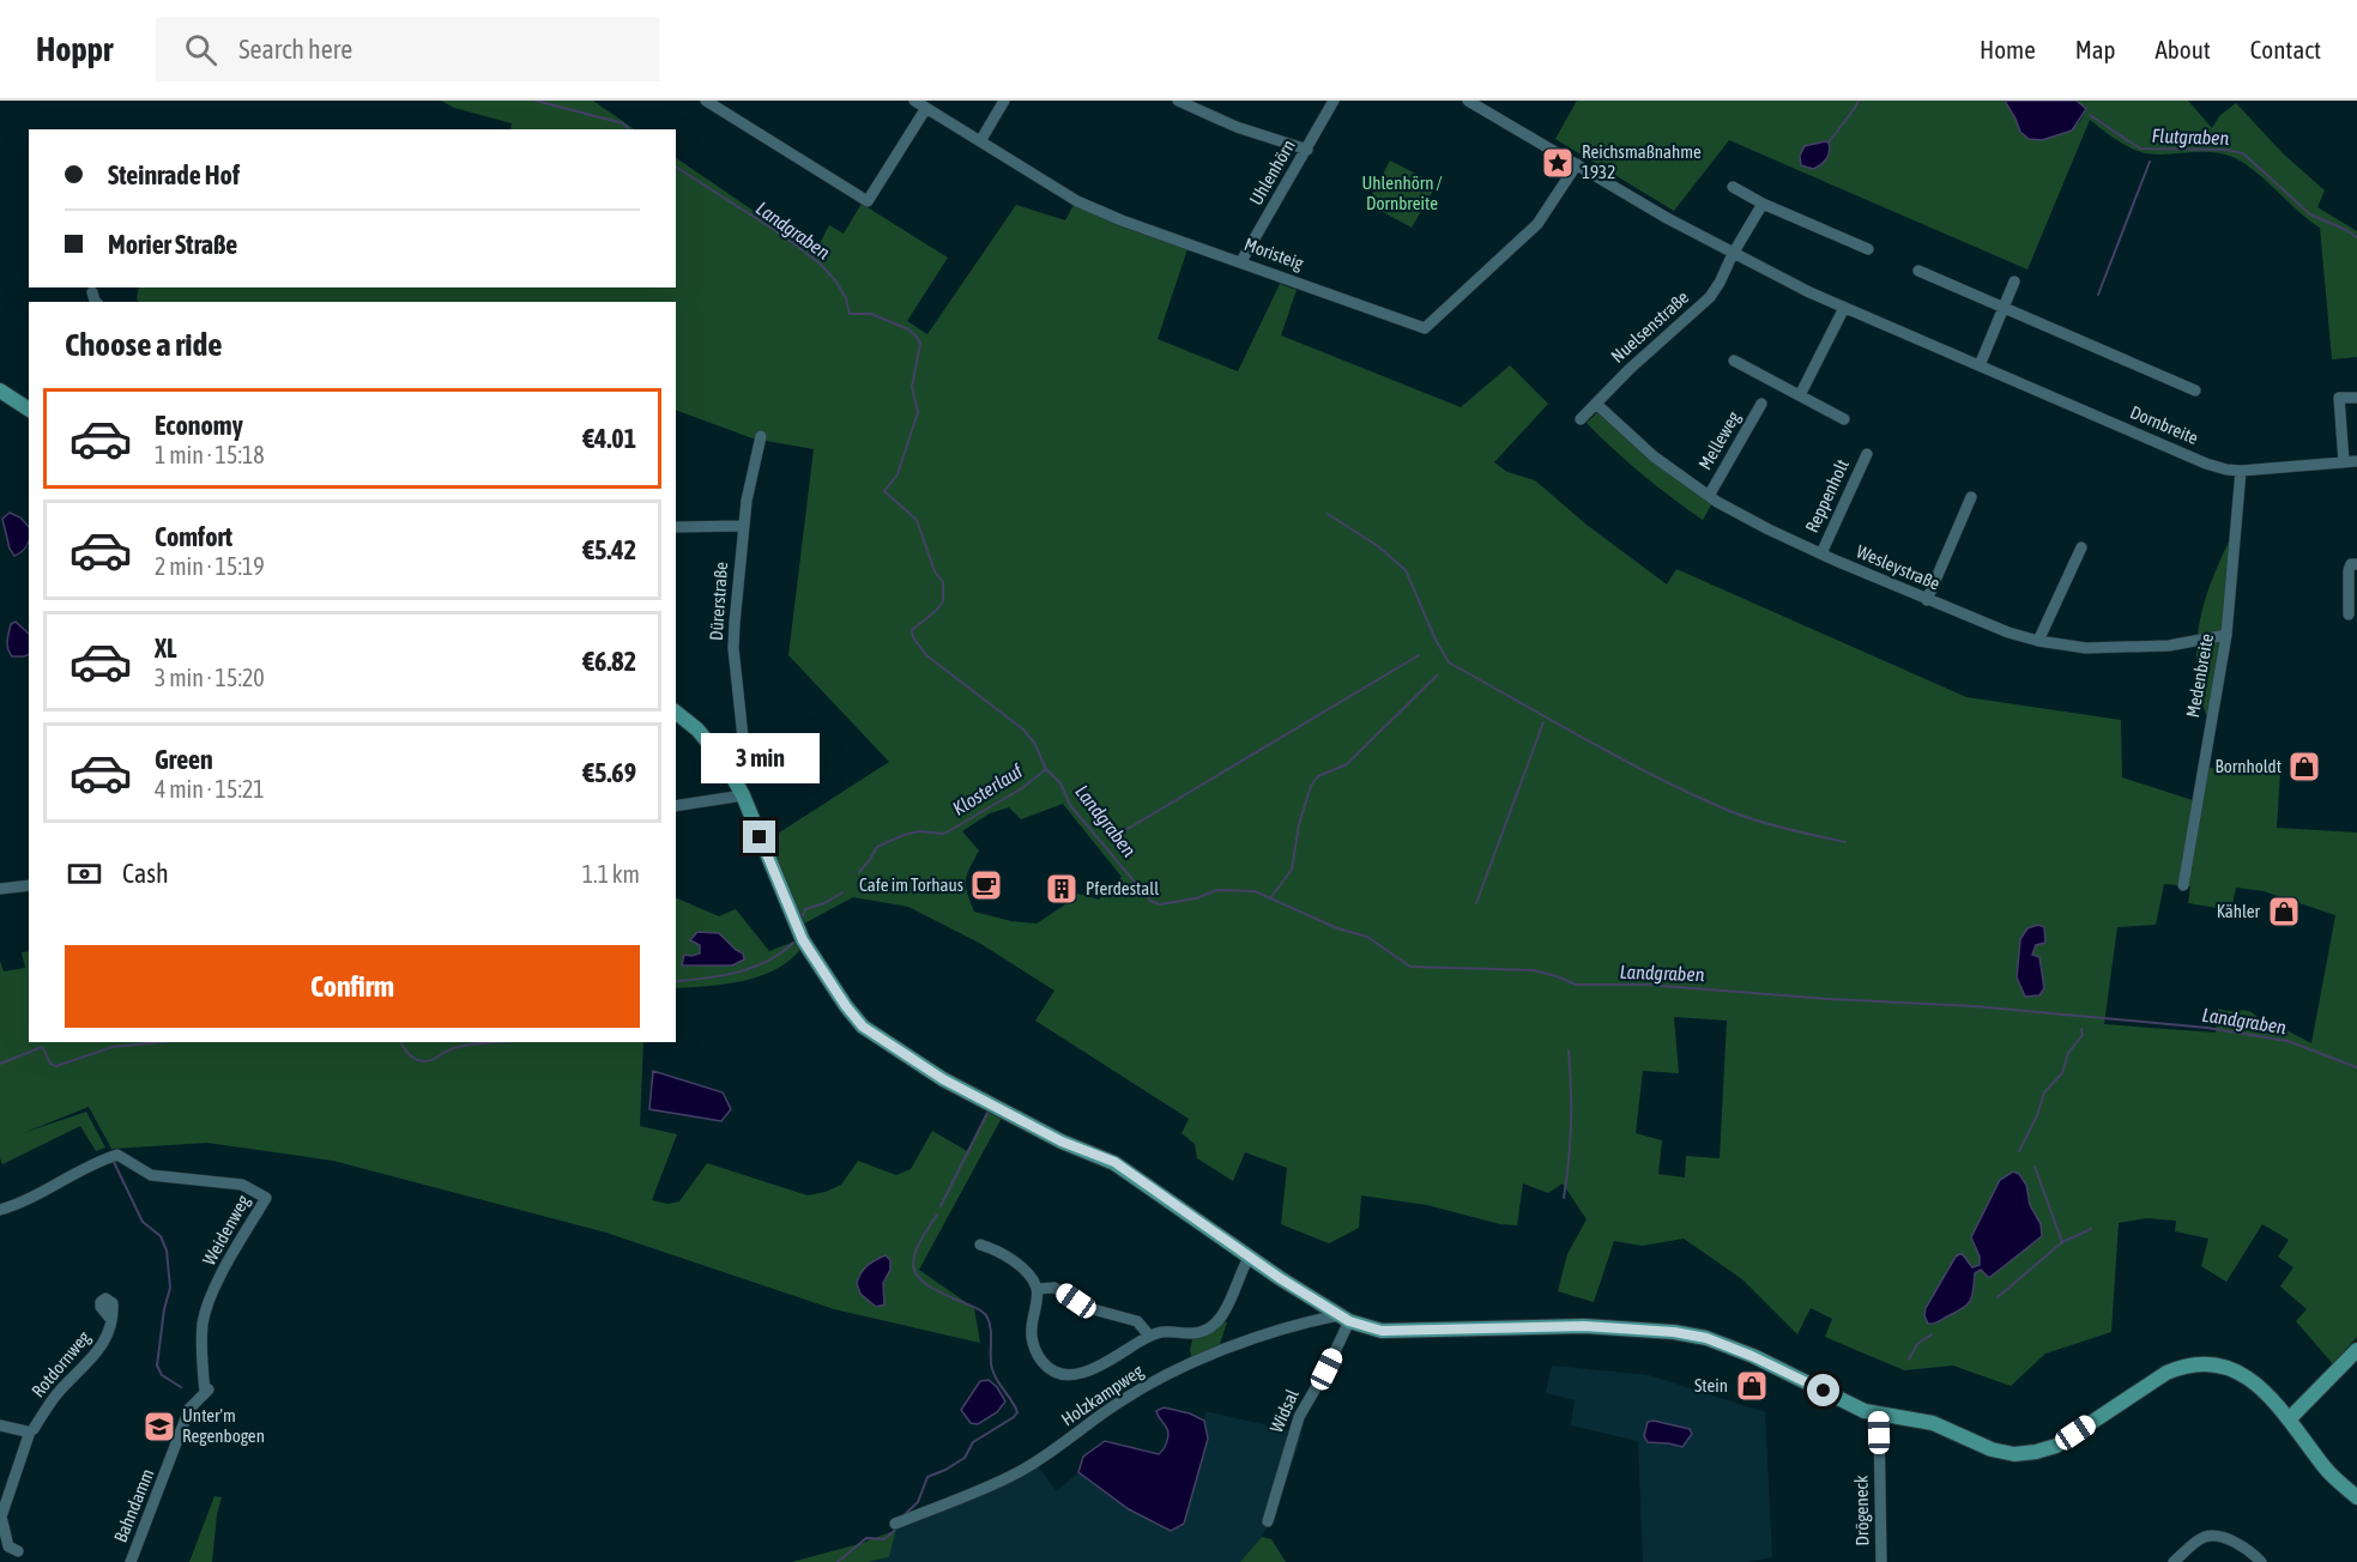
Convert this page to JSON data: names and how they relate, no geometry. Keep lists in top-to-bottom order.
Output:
{
  "streets": {
    "street": [
      "Uhlenhörn",
      "Moristeig",
      "Nuelsenstraße",
      "Dornbreite",
      "Melleweg",
      "Reppenholt",
      "Wesleystraße",
      "Dürerstraße",
      "Medenbreite",
      "Weidenweg",
      "Rotdornweg",
      "Holzkampweg",
      "Widsal",
      "Bahndamm",
      "Drögeneck"
    ]
  },
  "crossings": [
    ["Uhlenhörn", "Moristeig"],
    ["Moristeig", "Dornbreite"],
    ["Nuelsenstraße", "Dornbreite"],
    ["Nuelsenstraße", "Wesleystraße"],
    ["Dornbreite", "Medenbreite"],
    ["Melleweg", "Wesleystraße"],
    ["Reppenholt", "Wesleystraße"],
    ["Wesleystraße", "Medenbreite"],
    ["Weidenweg", "Bahndamm"],
    ["Holzkampweg", "Widsal"]
  ],
  "water": ["Flutgraben", "Landgraben", "Klosterlauf"],
  "parks": ["Uhlenhörn / Dornbreite"],
  "places": {
    "place": ["Reichsmaßnahme 1932"],
    "shop": ["Bornholdt", "Kähler", "Stein"],
    "cafe": ["Cafe im Torhaus"],
    "building": ["Pferdestall"],
    "school or university": ["Unter'm Regenbogen"]
  },
  "page": {
    "header": "Hoppr",
    "search": "Search here",
    "nav": [
      "Home",
      "Map",
      "About",
      "Contact"
    ],
    "banner": ["Steinrade Hof", "Morier Straße"],
    "heading": "Choose a ride",
    "list": [
      {
        "name": "Economy",
        "note": "1 min · 15:18",
        "value": "€4.01"
      },
      {
        "name": "Comfort",
        "note": "2 min · 15:19",
        "value": "€5.42"
      },
      {
        "name": "XL",
        "note": "3 min · 15:20",
        "value": "€6.82"
      },
      {
        "name": "Green",
        "note": "4 min · 15:21",
        "value": "€5.69"
      }
    ],
    "bubble": "3 min",
    "pay": ["Cash", "1.1 km"],
    "buttons": "Confirm"
  }
}
